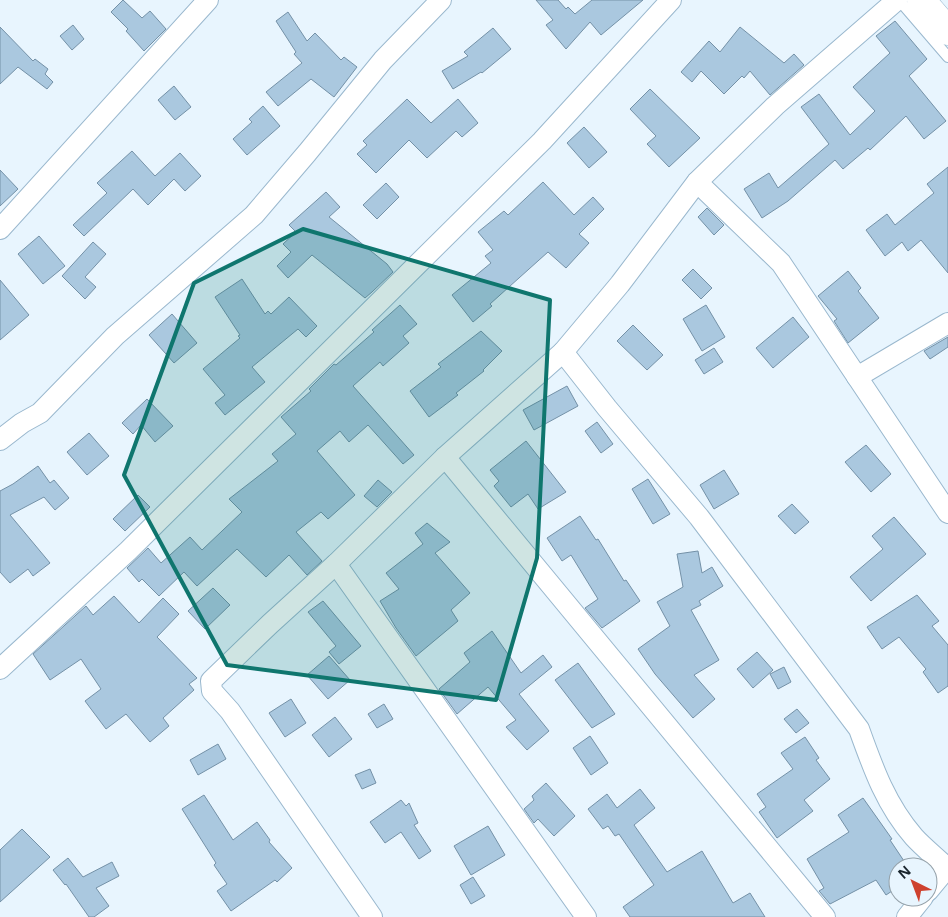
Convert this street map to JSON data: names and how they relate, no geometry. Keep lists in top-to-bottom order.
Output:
{
  "north": "top left"
}
